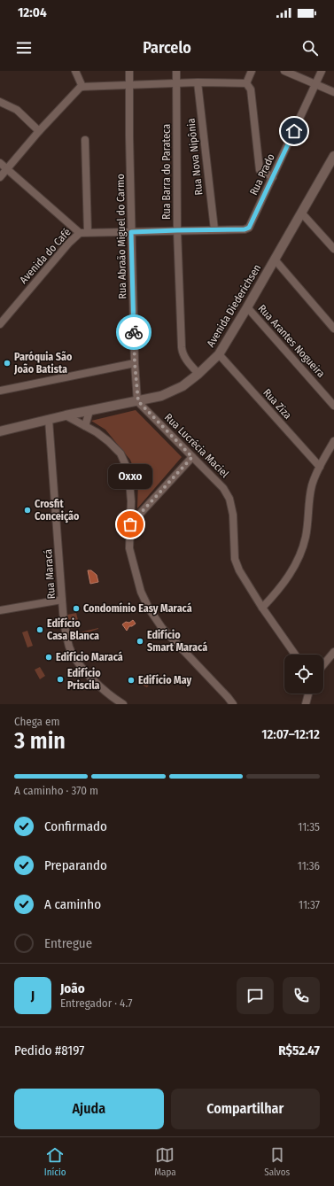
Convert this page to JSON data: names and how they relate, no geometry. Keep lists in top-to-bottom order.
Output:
{
  "streets": {
    "street": [
      "Rua Nova Nipônia",
      "Rua Barra do Parateca",
      "Rua Prado",
      "Rua Abraão Miguel do Carmo",
      "Avenida do Café",
      "Avenida Diederichsen",
      "Rua Arantes Nogueira",
      "Rua Ziza",
      "Rua Lucrécia Maciel",
      "Rua Maracá"
    ]
  },
  "crossings": [
    ["Rua Nova Nipônia", "Avenida do Café"],
    ["Rua Barra do Parateca", "Avenida do Café"],
    ["Rua Barra do Parateca", "Avenida Diederichsen"],
    ["Rua Prado", "Avenida do Café"],
    ["Rua Abraão Miguel do Carmo", "Avenida do Café"],
    ["Rua Abraão Miguel do Carmo", "Avenida Diederichsen"],
    ["Rua Abraão Miguel do Carmo", "Rua Lucrécia Maciel"],
    ["Avenida Diederichsen", "Rua Arantes Nogueira"],
    ["Avenida Diederichsen", "Rua Ziza"],
    ["Avenida Diederichsen", "Rua Lucrécia Maciel"],
    ["Avenida Diederichsen", "Rua Maracá"]
  ],
  "places": [
    "Paróquia São João Batista",
    "Crosfit Conceição",
    "Oxxo",
    "Condomínio Easy Maracá",
    "Edifício Casa Blanca",
    "Edifício Smart Maracá",
    "Edifício Maracá",
    "Edifício Priscila",
    "Edifício May"
  ],
  "page": {
    "status": "12:04",
    "header": "Parcelo",
    "bubble": "Oxxo",
    "heading": ["3 min", "Chega em", "12:07–12:12"],
    "panel": [
      "João",
      "Entregador · 4.7",
      "Pedido #8197",
      "R$52.47"
    ],
    "bar": "A caminho · 370 m",
    "list": [
      ["Confirmado", "11:35"],
      ["Preparando", "11:36"],
      ["A caminho", "11:37"],
      "Entregue"
    ],
    "round": "J",
    "buttons": ["Ajuda", "Compartilhar"],
    "tabs": ["Início", "Mapa", "Salvos"]
  }
}
